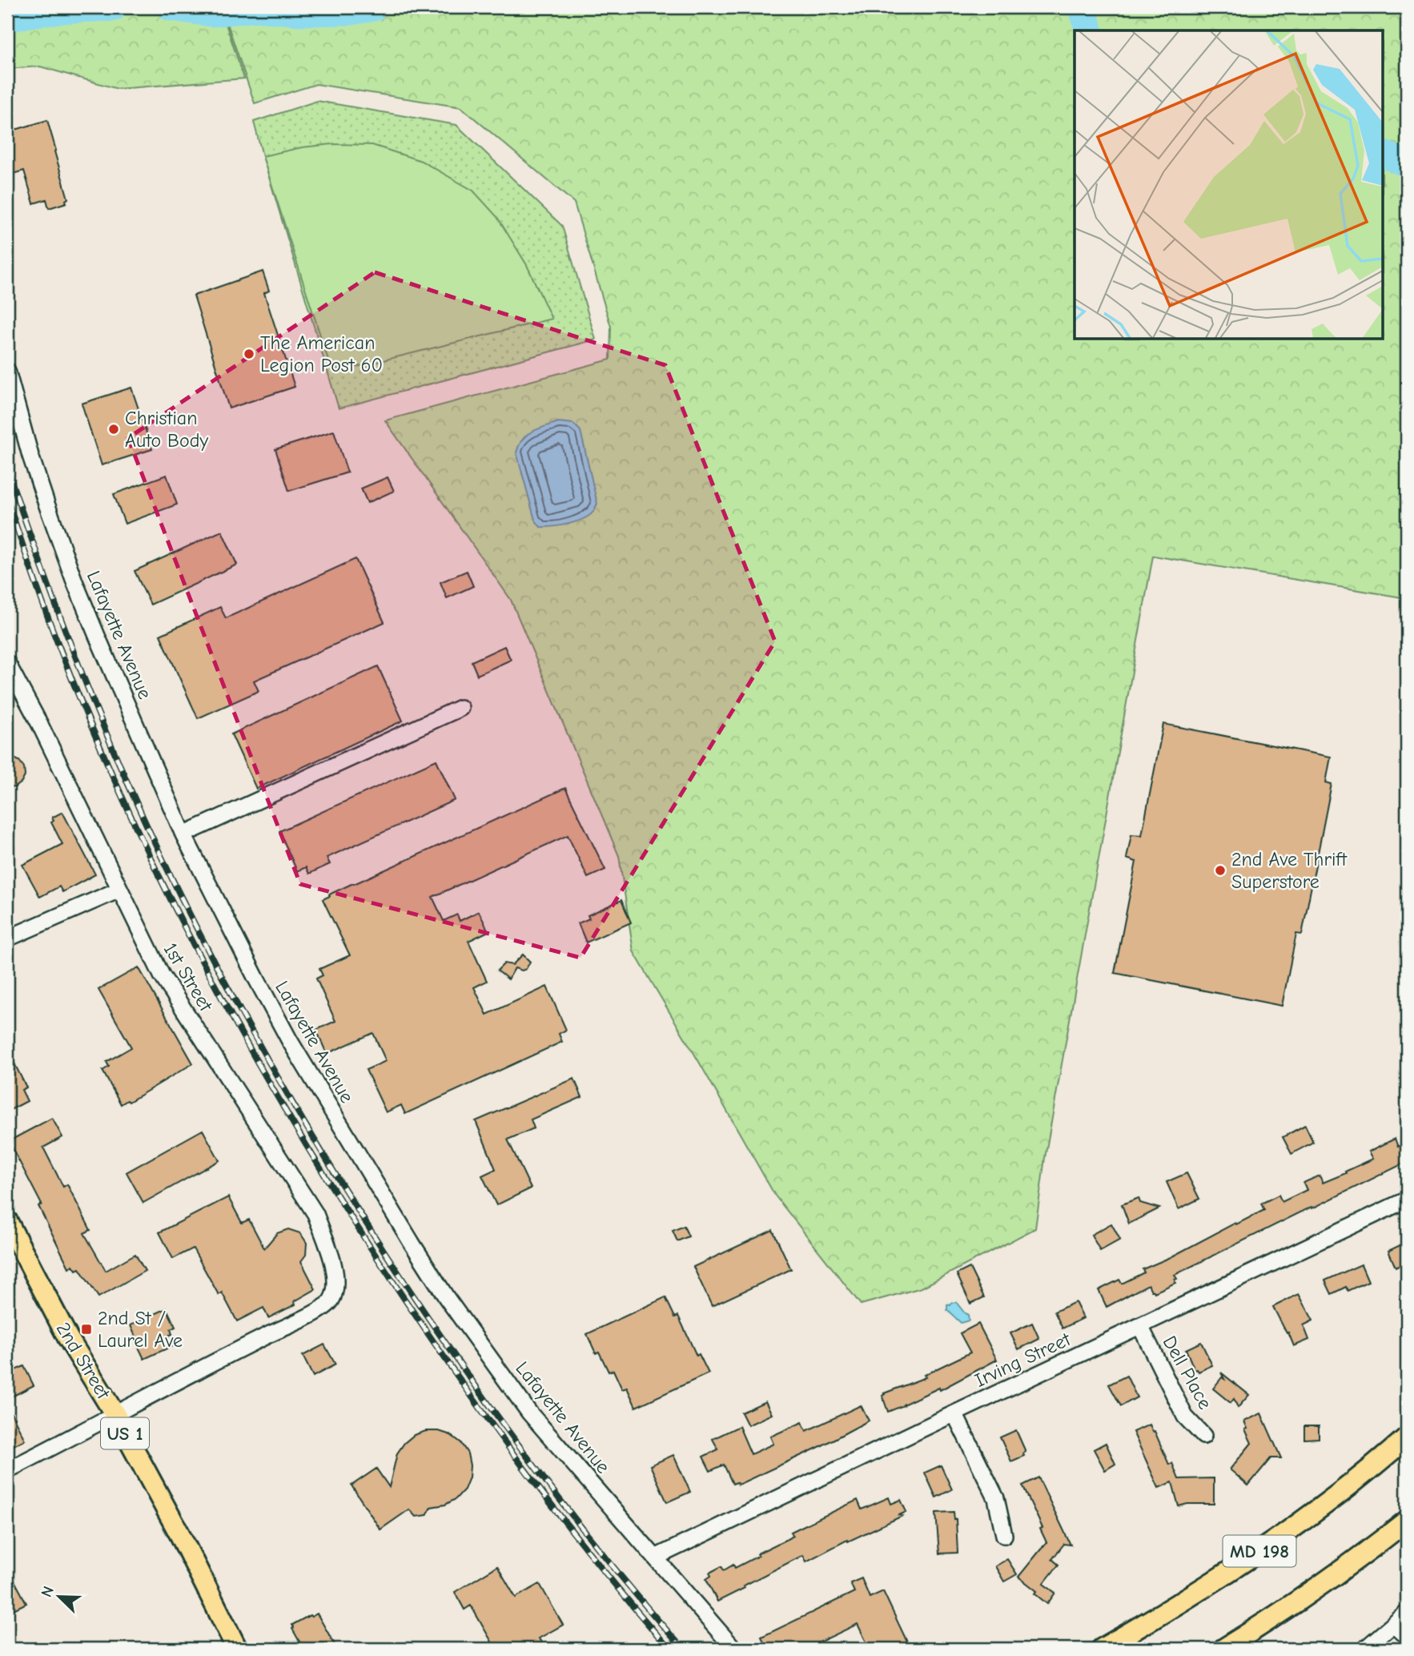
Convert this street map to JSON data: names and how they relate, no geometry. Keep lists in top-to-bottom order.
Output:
{
  "streets": {
    "main road": ["2nd Street", "US 1", "MD 198"],
    "street": [
      "Lafayette Avenue",
      "1st Street",
      "Irving Street",
      "Dell Place"
    ]
  },
  "crossings": [
    ["Lafayette Avenue", "Irving Street"],
    ["1st Street", "2nd Street"],
    ["Irving Street", "Dell Place"]
  ],
  "places": {
    "other": ["The American Legion Post 60", "Christian Auto Body", "2nd Ave Thrift Superstore"],
    "transit": ["2nd St / Laurel Ave"]
  },
  "north": "top left"
}
